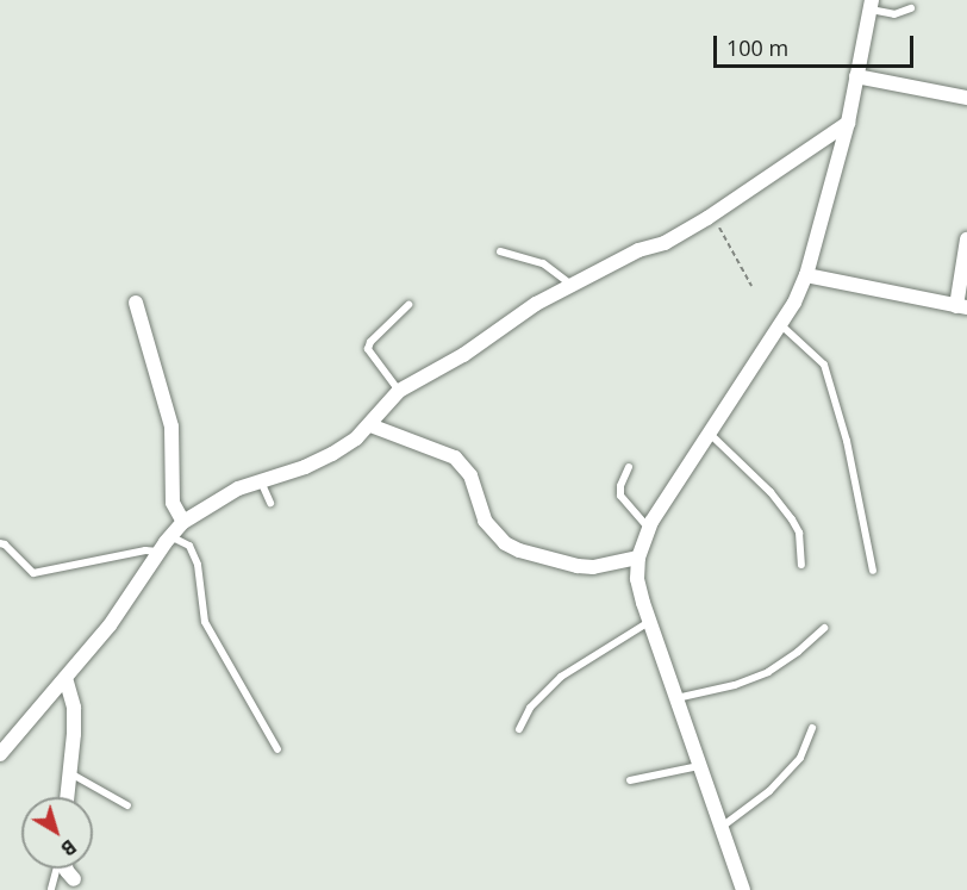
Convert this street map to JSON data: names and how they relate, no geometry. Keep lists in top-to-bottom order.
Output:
{
  "scale_bar": "100 m",
  "north": "bottom right"
}
